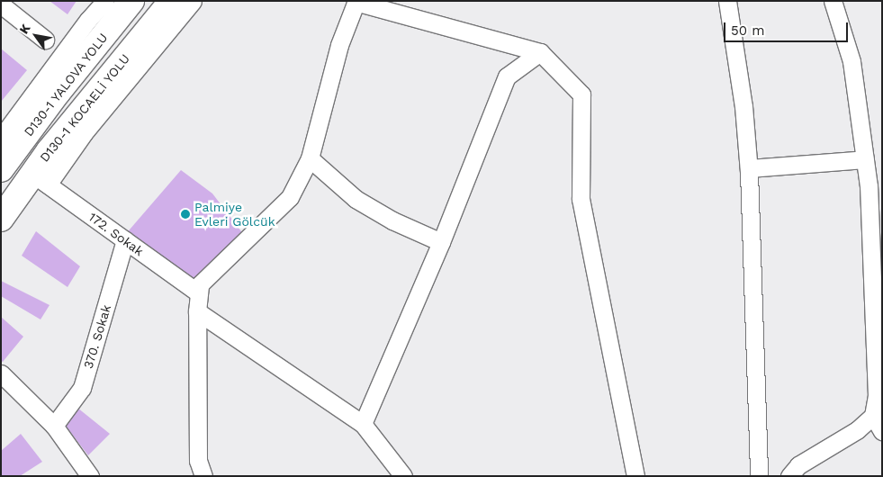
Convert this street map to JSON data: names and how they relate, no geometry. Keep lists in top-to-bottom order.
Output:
{
  "streets": {
    "highway": ["D130-1 YALOVA YOLU", "D130-1 KOCAELİ YOLU"],
    "street": ["172. Sokak", "370. Sokak"]
  },
  "crossings": [
    ["D130-1 KOCAELİ YOLU", "172. Sokak"],
    ["172. Sokak", "370. Sokak"]
  ],
  "places": ["Palmiye Evleri Gölcük"],
  "scale_bar": "50 m",
  "north": "top left"
}
